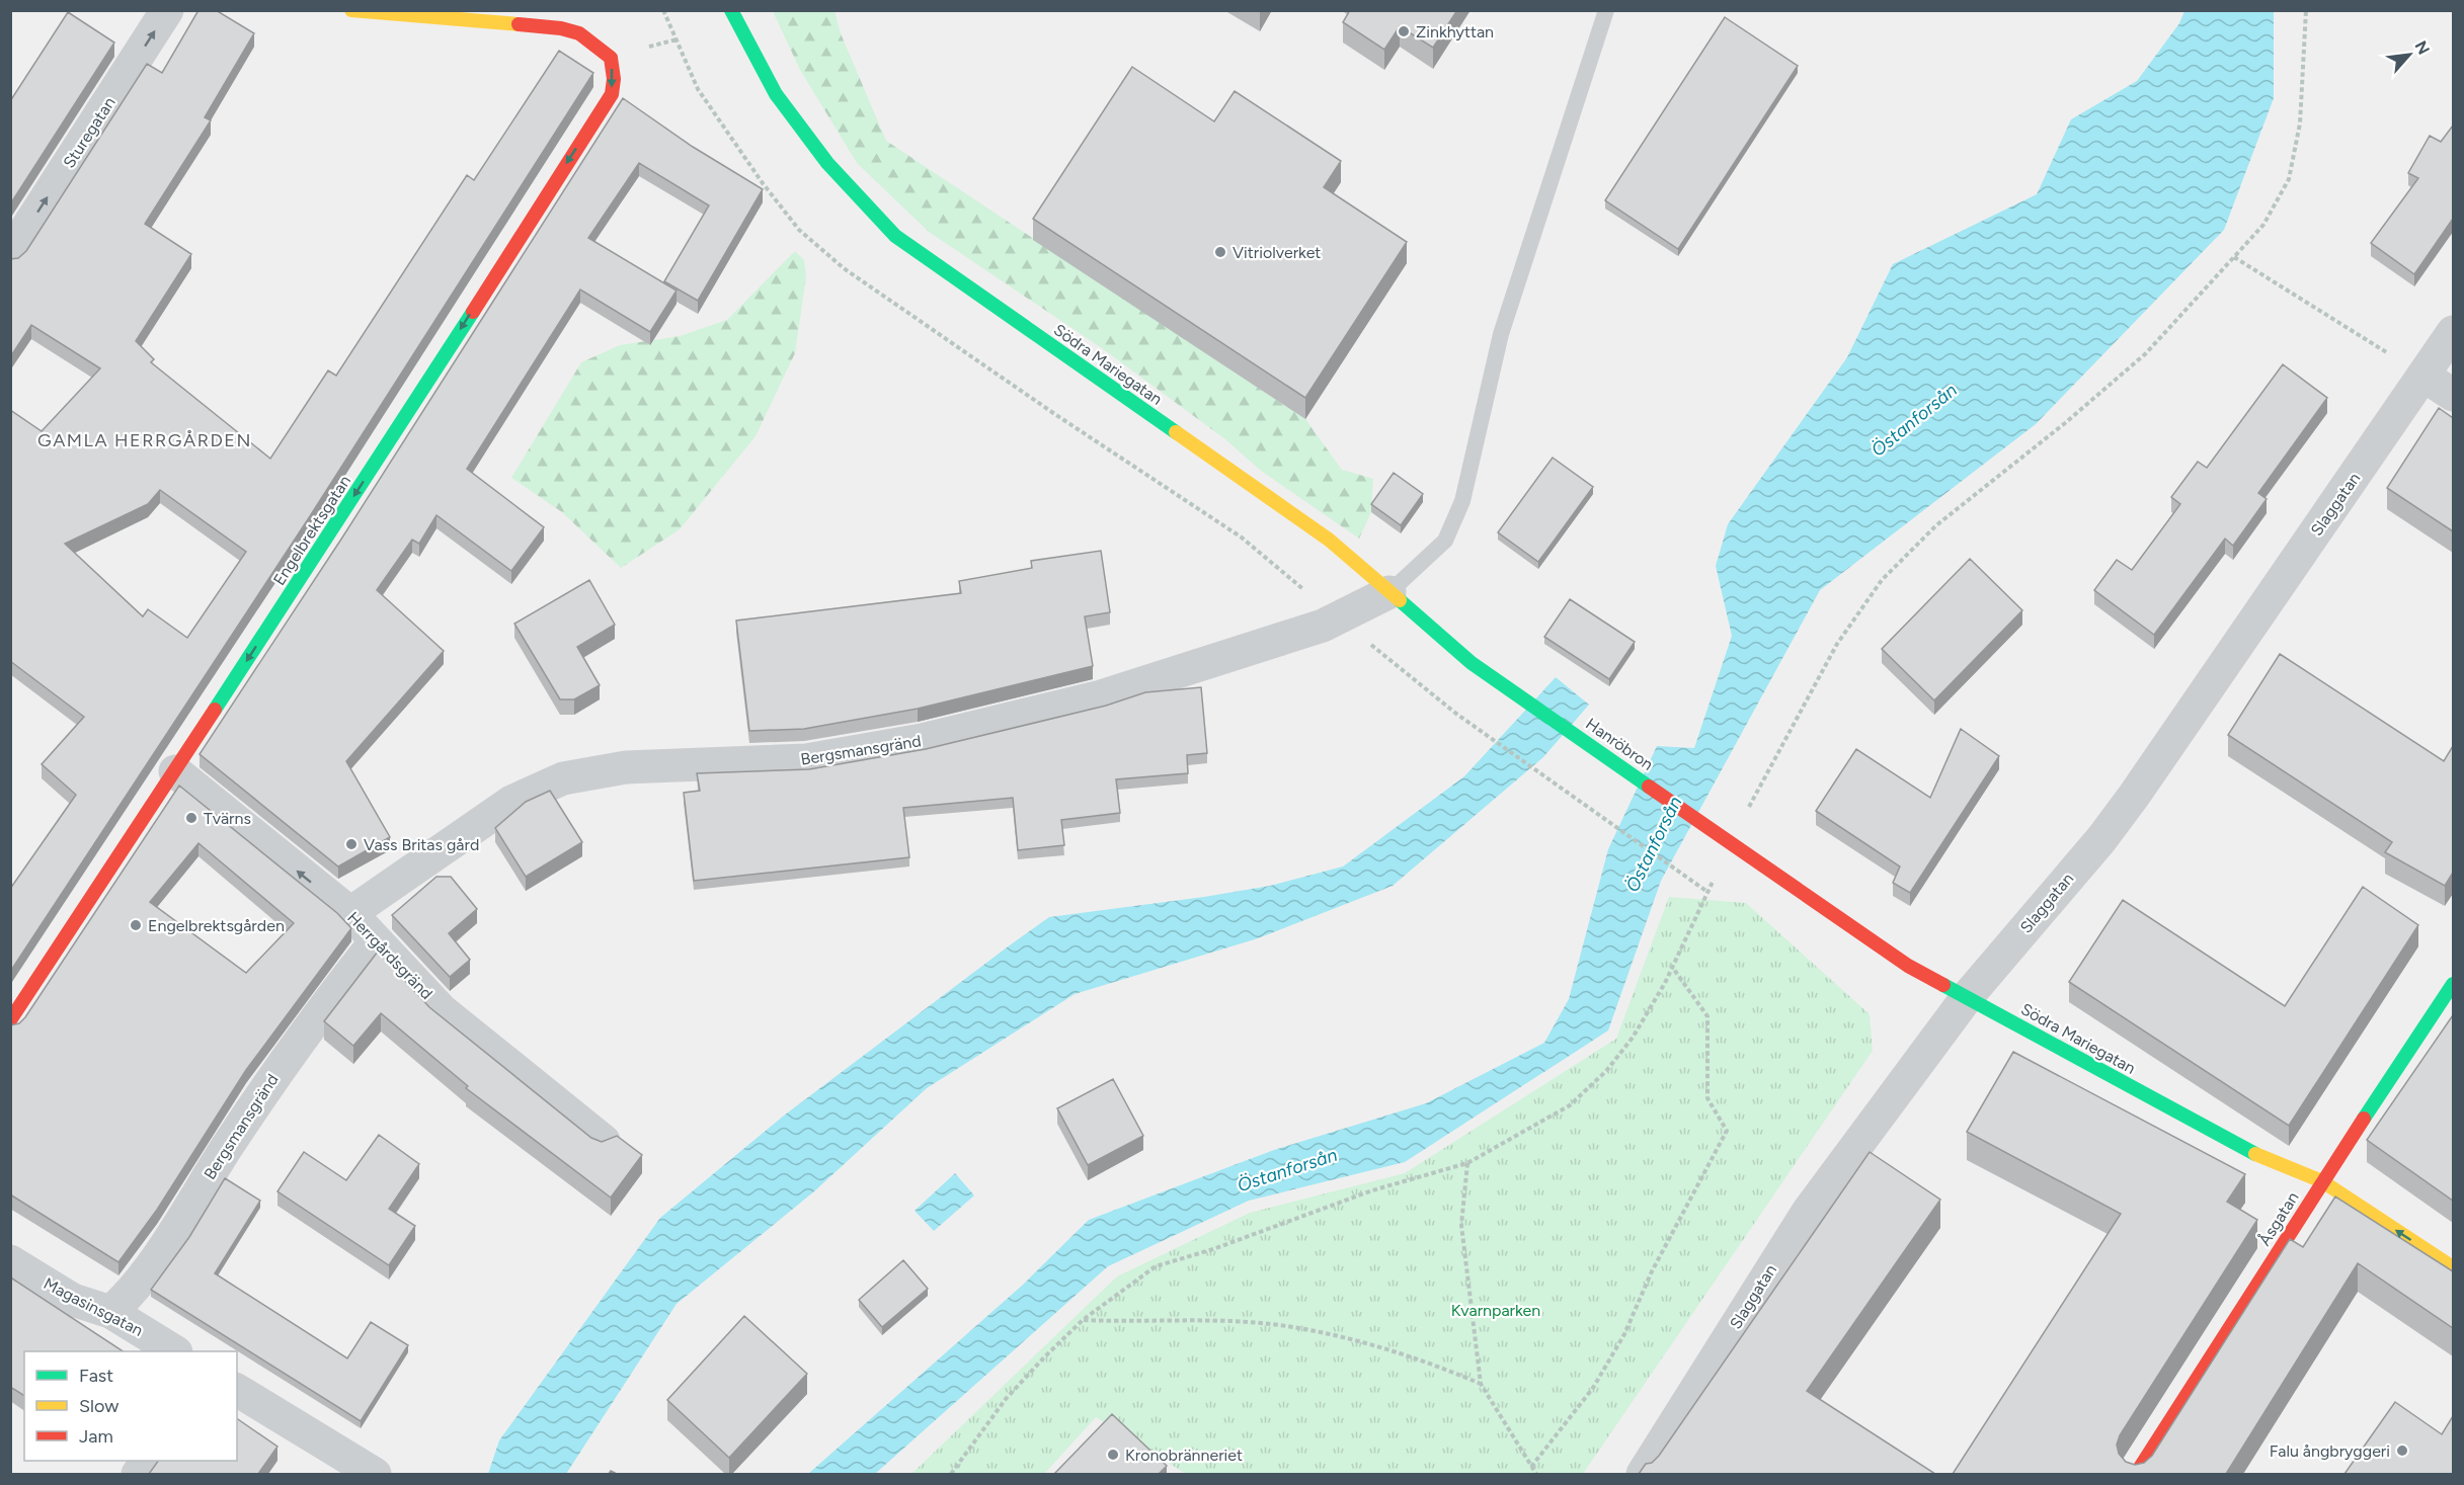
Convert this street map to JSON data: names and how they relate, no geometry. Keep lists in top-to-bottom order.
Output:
{
  "streets": {
    "street": [
      "Sturegatan",
      "Södra Mariegatan",
      "Slaggatan",
      "Engelbrektsgatan",
      "Hanröbron",
      "Bergsmansgränd",
      "Herrgårdsgränd",
      "Åsgatan",
      "Magasinsgatan"
    ]
  },
  "crossings": [
    ["Södra Mariegatan", "Slaggatan"],
    ["Södra Mariegatan", "Hanröbron"],
    ["Södra Mariegatan", "Bergsmansgränd"],
    ["Södra Mariegatan", "Åsgatan"],
    ["Engelbrektsgatan", "Herrgårdsgränd"],
    ["Bergsmansgränd", "Herrgårdsgränd"],
    ["Bergsmansgränd", "Magasinsgatan"]
  ],
  "one_way": ["Sturegatan", "Herrgårdsgränd"],
  "districts": ["GAMLA HERRGÅRDEN"],
  "water": ["Östanforsån"],
  "parks": ["Kvarnparken"],
  "places": [
    "Zinkhyttan",
    "Vitriolverket",
    "Tvärns",
    "Vass Britas gård",
    "Engelbrektsgården",
    "Falu ångbryggeri",
    "Kronobränneriet"
  ],
  "legend": ["Fast", "Slow", "Jam"],
  "north": "top right"
}
